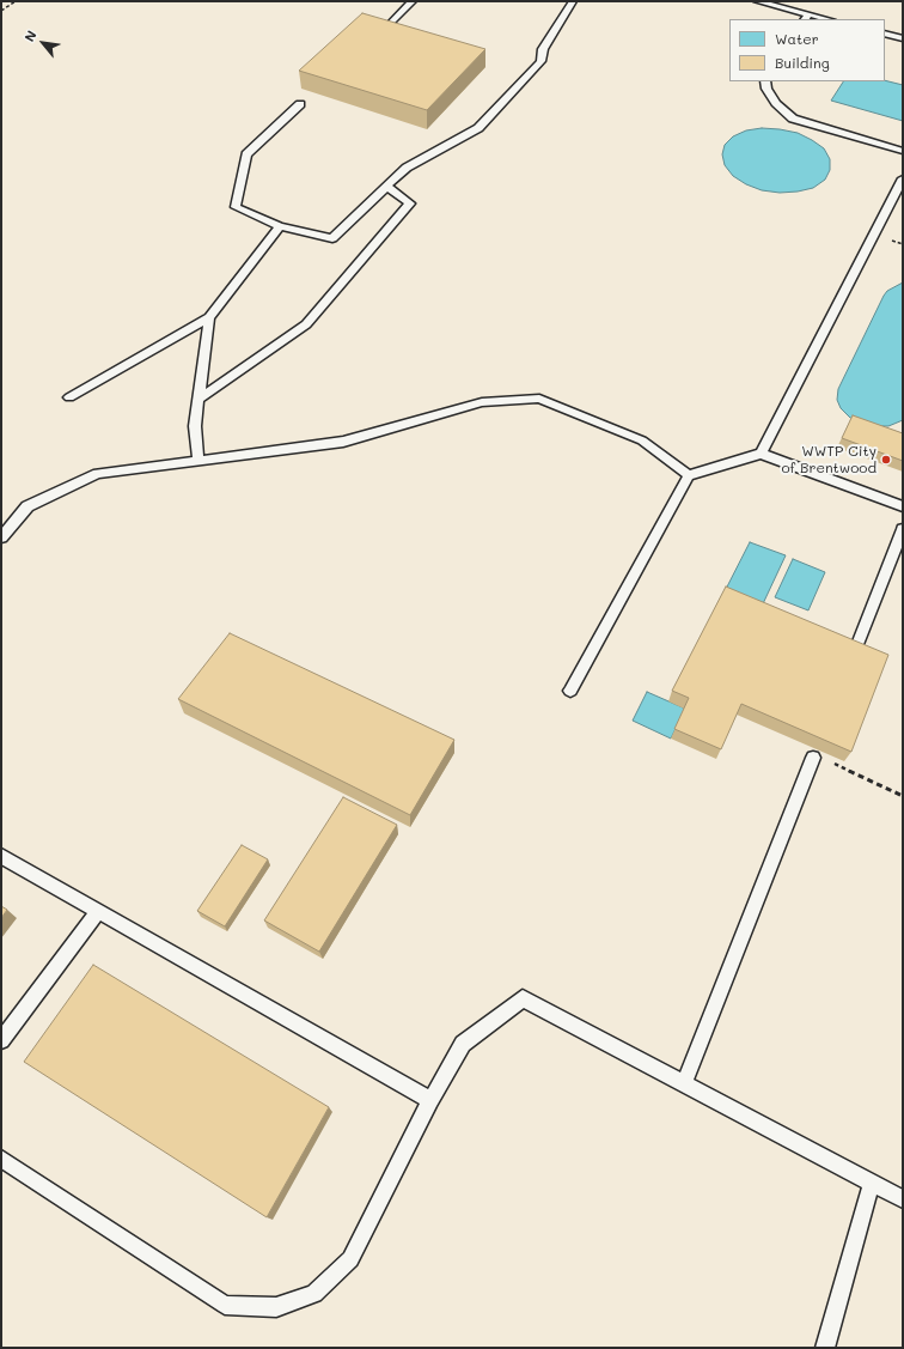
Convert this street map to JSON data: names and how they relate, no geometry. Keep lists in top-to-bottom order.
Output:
{
  "places": ["WWTP City of Brentwood"],
  "legend": ["Water", "Building"],
  "north": "top left"
}
